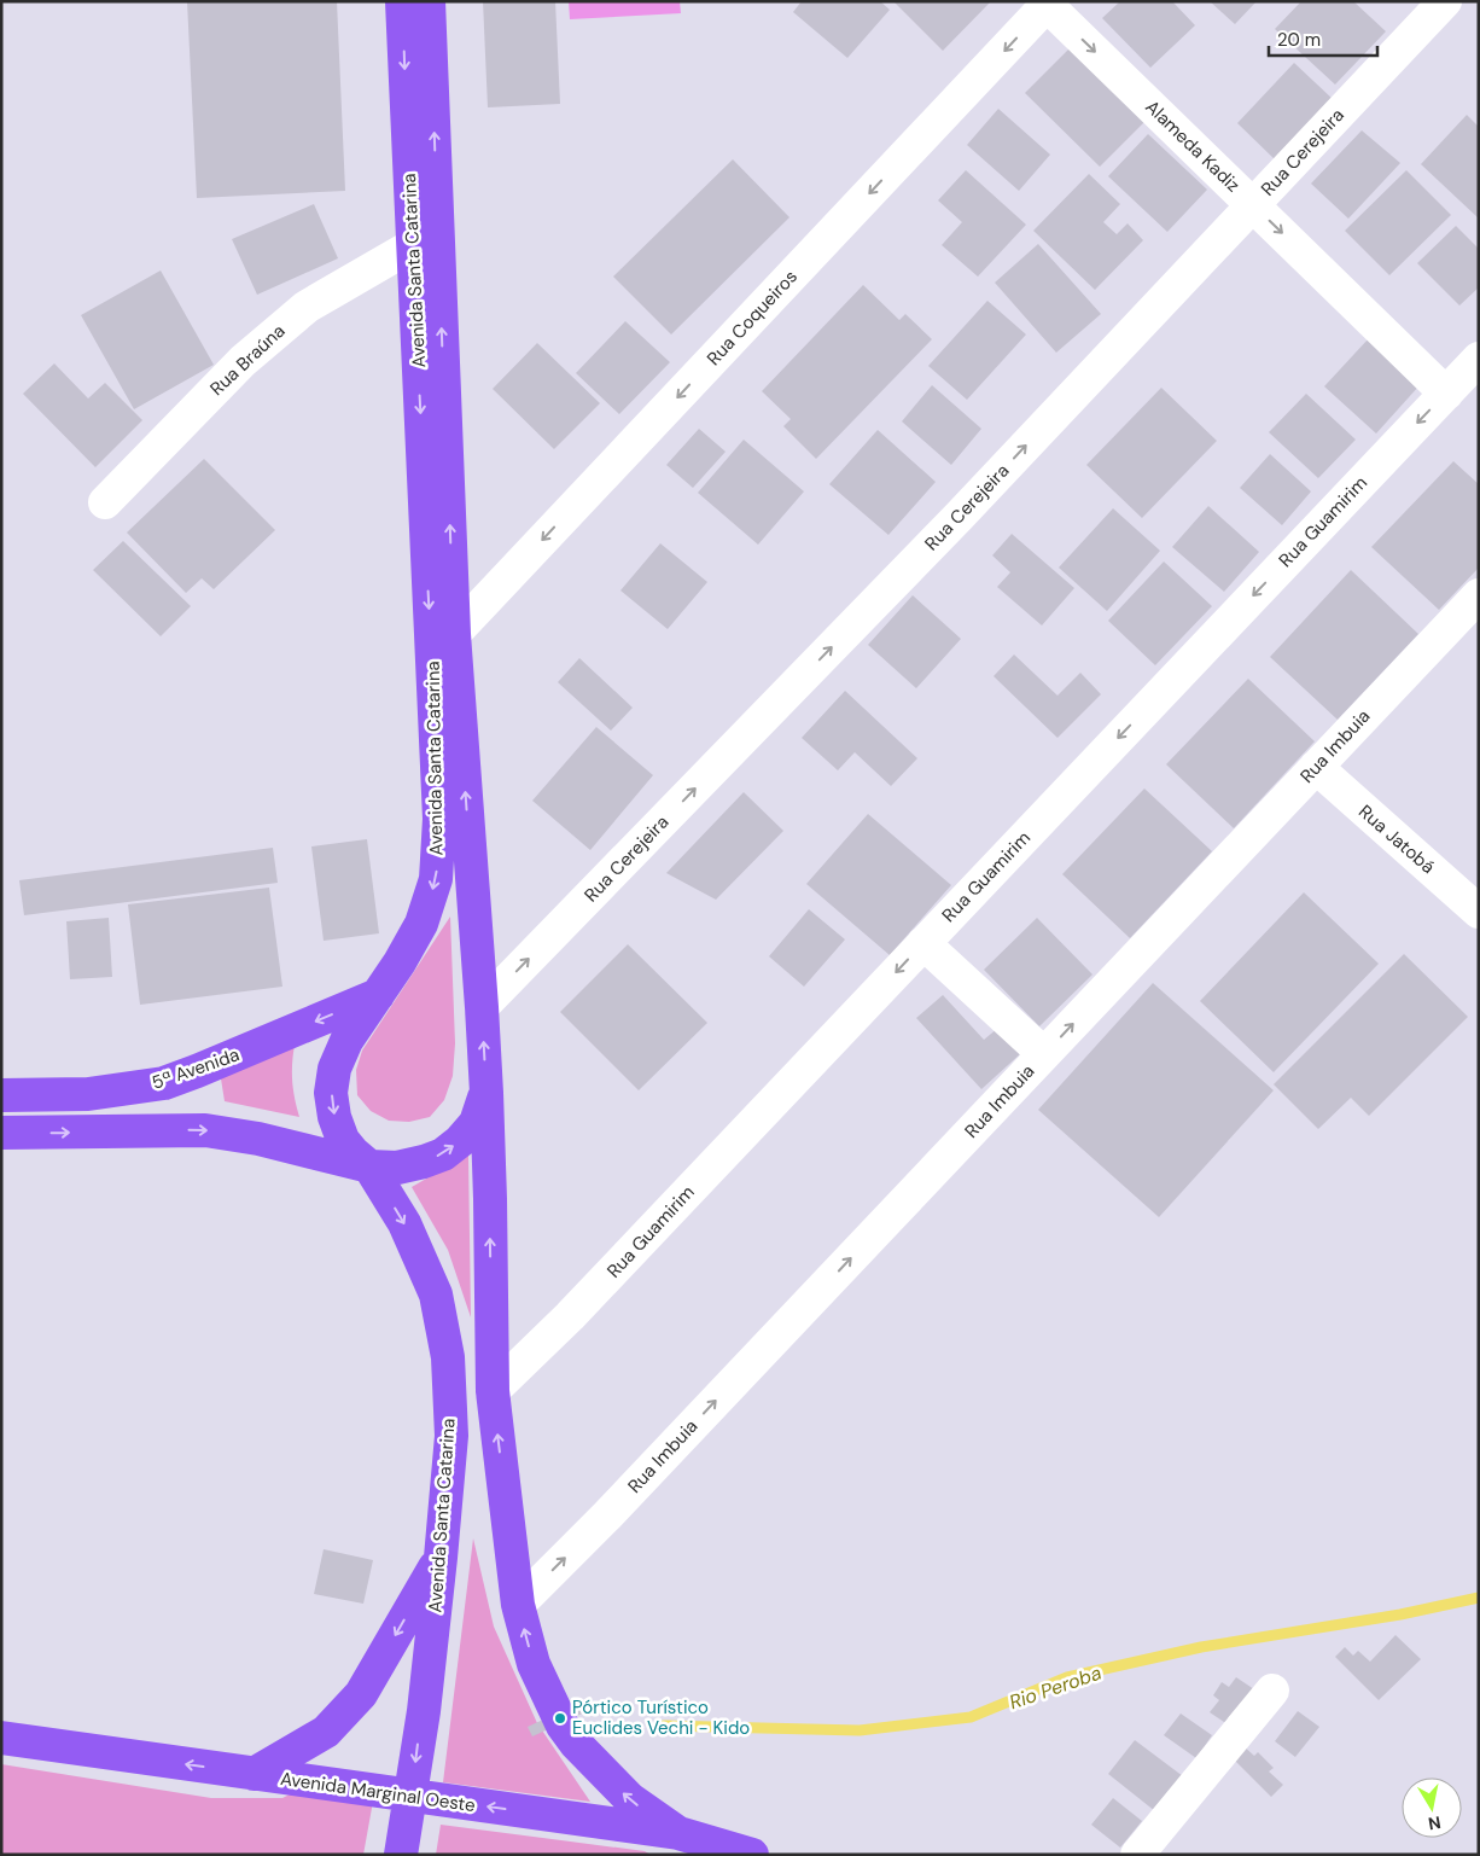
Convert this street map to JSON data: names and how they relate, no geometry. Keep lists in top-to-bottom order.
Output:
{
  "streets": {
    "main road": ["Avenida Santa Catarina", "5ª Avenida", "Avenida Marginal Oeste"],
    "street": [
      "Alameda Kadiz",
      "Rua Cerejeira",
      "Rua Coqueiros",
      "Rua Braúna",
      "Rua Guamirim",
      "Rua Imbuia",
      "Rua Jatobá"
    ]
  },
  "crossings": [
    ["Alameda Kadiz", "Rua Cerejeira"],
    ["Alameda Kadiz", "Rua Coqueiros"],
    ["Alameda Kadiz", "Rua Guamirim"],
    ["Rua Cerejeira", "Avenida Santa Catarina"],
    ["Avenida Santa Catarina", "Rua Coqueiros"],
    ["Avenida Santa Catarina", "Rua Braúna"],
    ["Avenida Santa Catarina", "Rua Guamirim"],
    ["Avenida Santa Catarina", "Rua Imbuia"],
    ["Avenida Santa Catarina", "5ª Avenida"],
    ["Avenida Santa Catarina", "Avenida Marginal Oeste"],
    ["Rua Imbuia", "Rua Jatobá"]
  ],
  "one_way": [
    "Alameda Kadiz",
    "Rua Cerejeira",
    "Rua Coqueiros",
    "Rua Guamirim",
    "Rua Imbuia",
    "Avenida Marginal Oeste"
  ],
  "water": ["Rio Peroba"],
  "places": ["Pórtico Turístico Euclides Vechi - Kido"],
  "scale_bar": "20 m",
  "north": "bottom"
}
